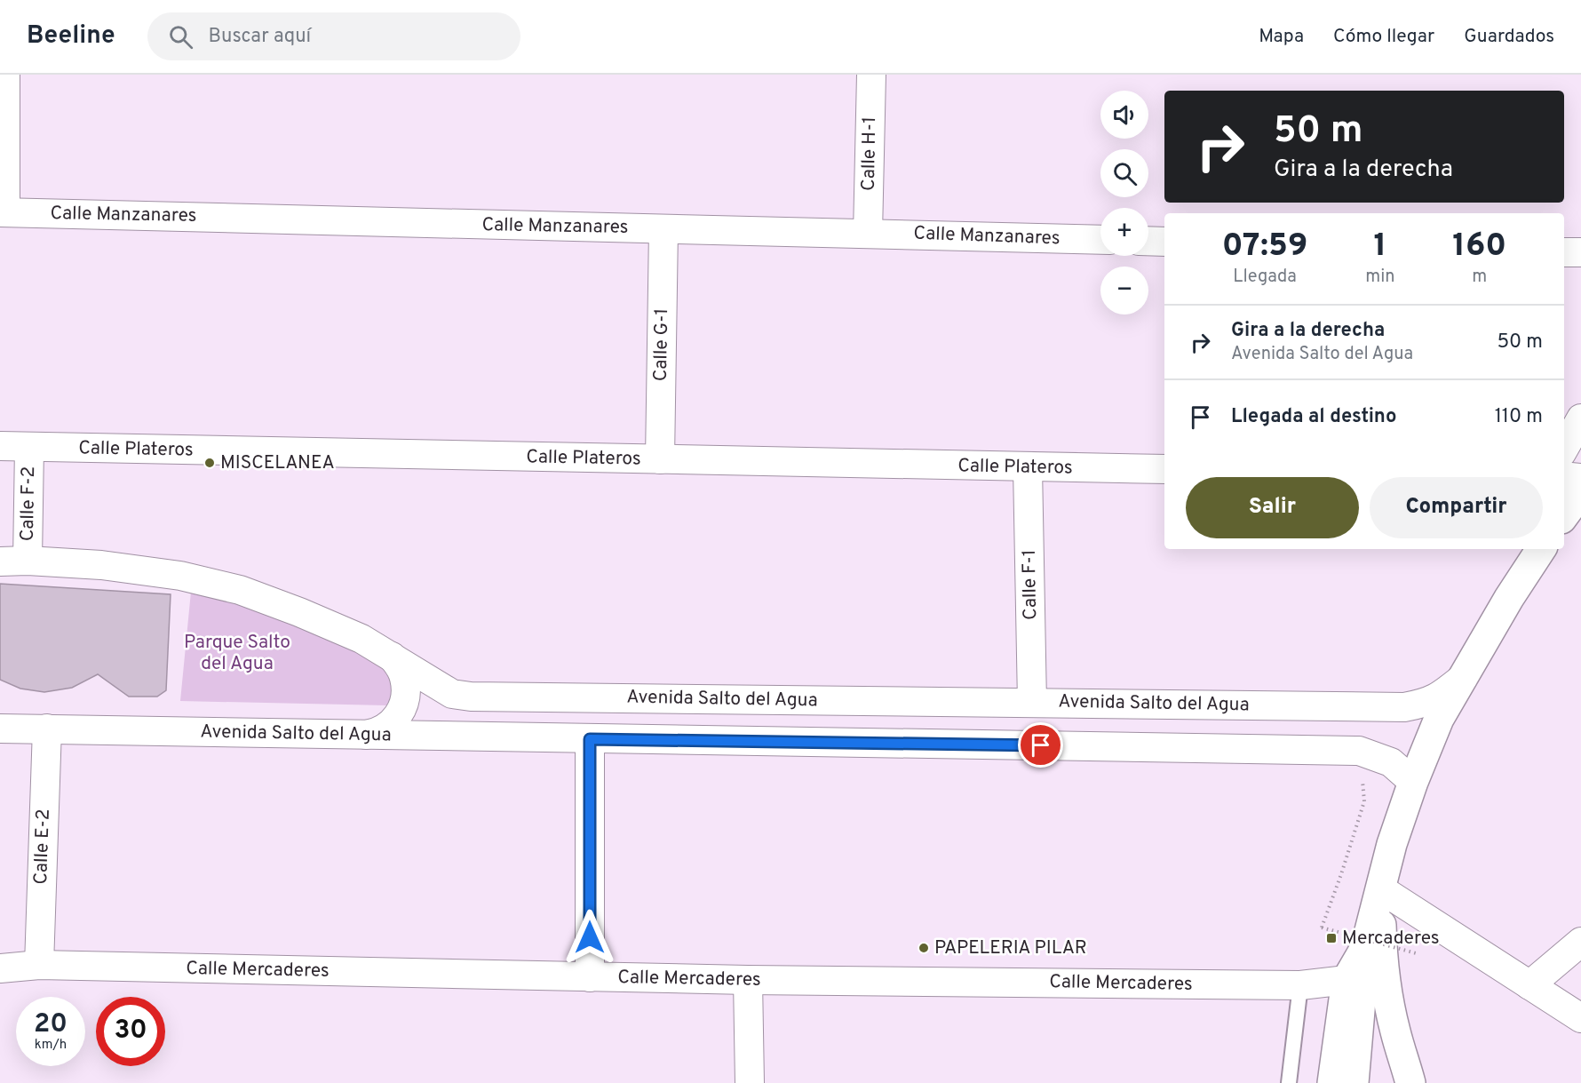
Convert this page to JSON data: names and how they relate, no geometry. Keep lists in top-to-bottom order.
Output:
{
  "streets": {
    "street": [
      "Calle H-1",
      "Calle Manzanares",
      "Calle G-1",
      "Calle Plateros",
      "Calle F-2",
      "Calle F-1",
      "Avenida Salto del Agua",
      "Calle E-2",
      "Calle Mercaderes"
    ]
  },
  "crossings": [
    ["Calle H-1", "Calle Manzanares"],
    ["Calle Manzanares", "Calle G-1"],
    ["Calle G-1", "Calle Plateros"],
    ["Calle Plateros", "Calle F-2"],
    ["Calle Plateros", "Calle F-1"],
    ["Calle F-2", "Avenida Salto del Agua"],
    ["Calle F-1", "Avenida Salto del Agua"],
    ["Avenida Salto del Agua", "Calle E-2"],
    ["Calle E-2", "Calle Mercaderes"]
  ],
  "parks": ["Parque Salto del Agua"],
  "places": {
    "other": ["MISCELANEA", "PAPELERIA PILAR"],
    "transit": ["Mercaderes"]
  },
  "page": {
    "header": "Beeline",
    "search": "Buscar aquí",
    "nav": ["Mapa", "Cómo llegar", "Guardados"],
    "map_buttons": ["+", "−"],
    "turn": ["50 m", "Gira a la derecha"],
    "eta": [
      "07:59",
      "Llegada",
      "1",
      "min",
      "160",
      "m"
    ],
    "list": [
      {
        "name": "Gira a la derecha",
        "note": "Avenida Salto del Agua",
        "value": "50 m"
      },
      {
        "name": "Llegada al destino",
        "value": "110 m"
      }
    ],
    "buttons": ["Salir", "Compartir"],
    "speed": "20 km/h",
    "limit": "30"
  }
}
